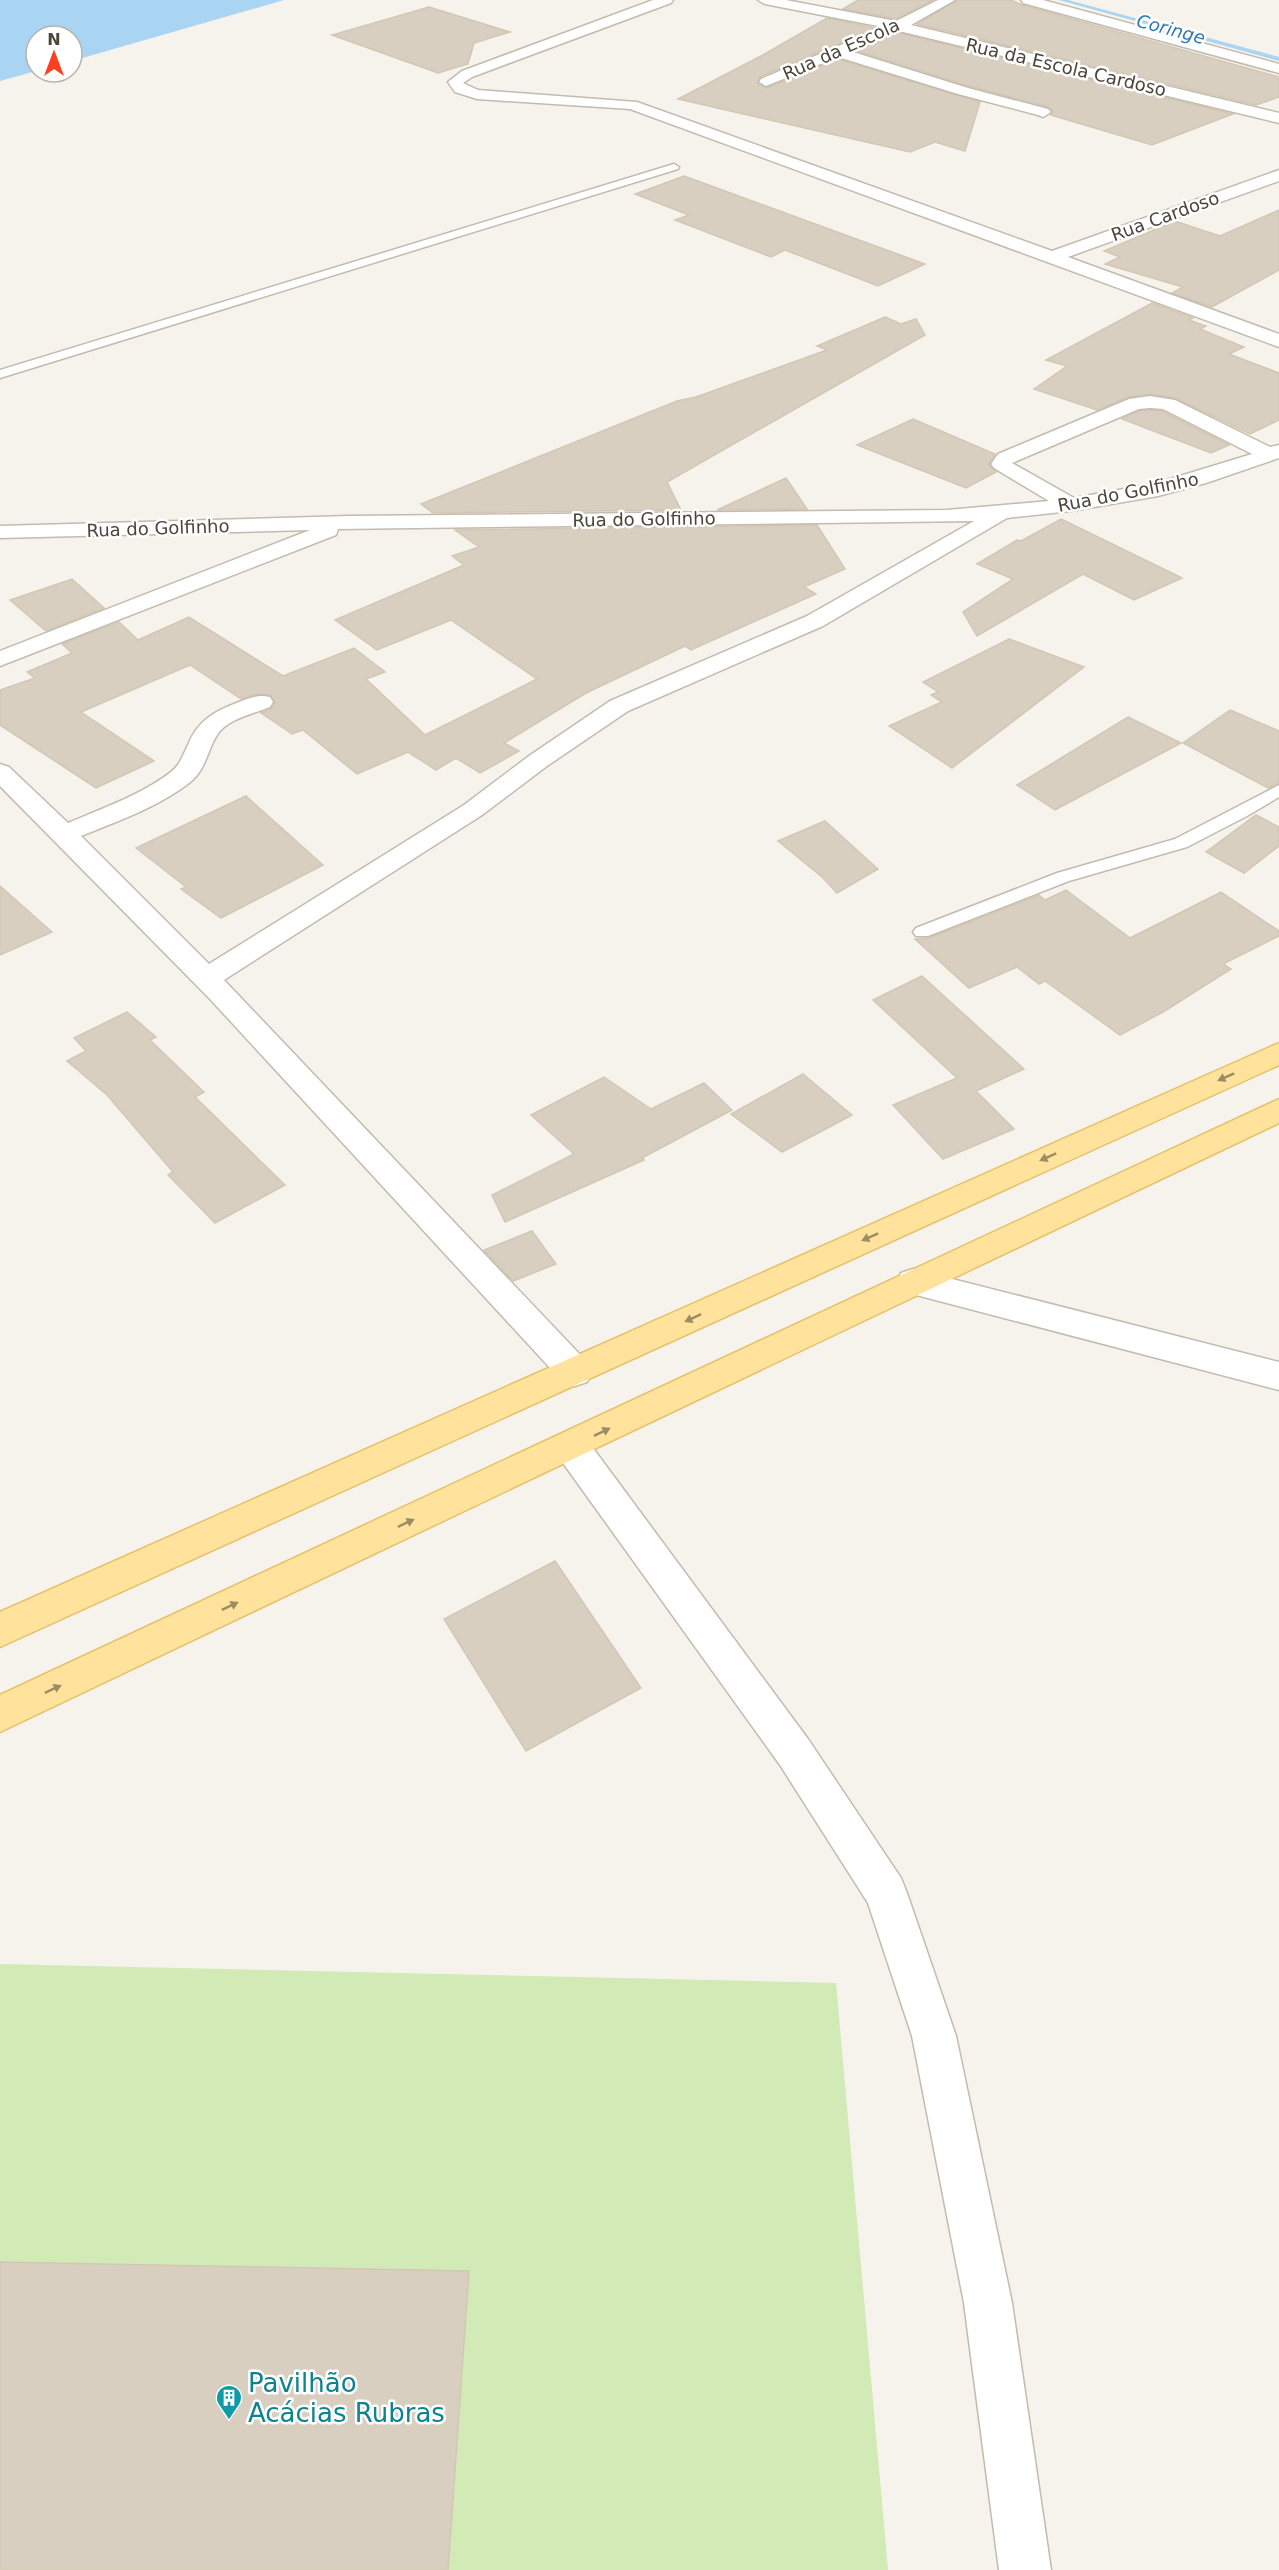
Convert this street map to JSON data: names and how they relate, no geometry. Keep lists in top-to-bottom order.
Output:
{
  "streets": {
    "street": [
      "Rua da Escola",
      "Rua da Escola Cardoso",
      "Rua Cardoso",
      "Rua do Golfinho"
    ]
  },
  "crossings": [
    ["Rua da Escola", "Rua da Escola Cardoso"]
  ],
  "water": ["Coringe"],
  "places": {
    "building": ["Pavilhão Acácias Rubras"]
  },
  "north": "top"
}
